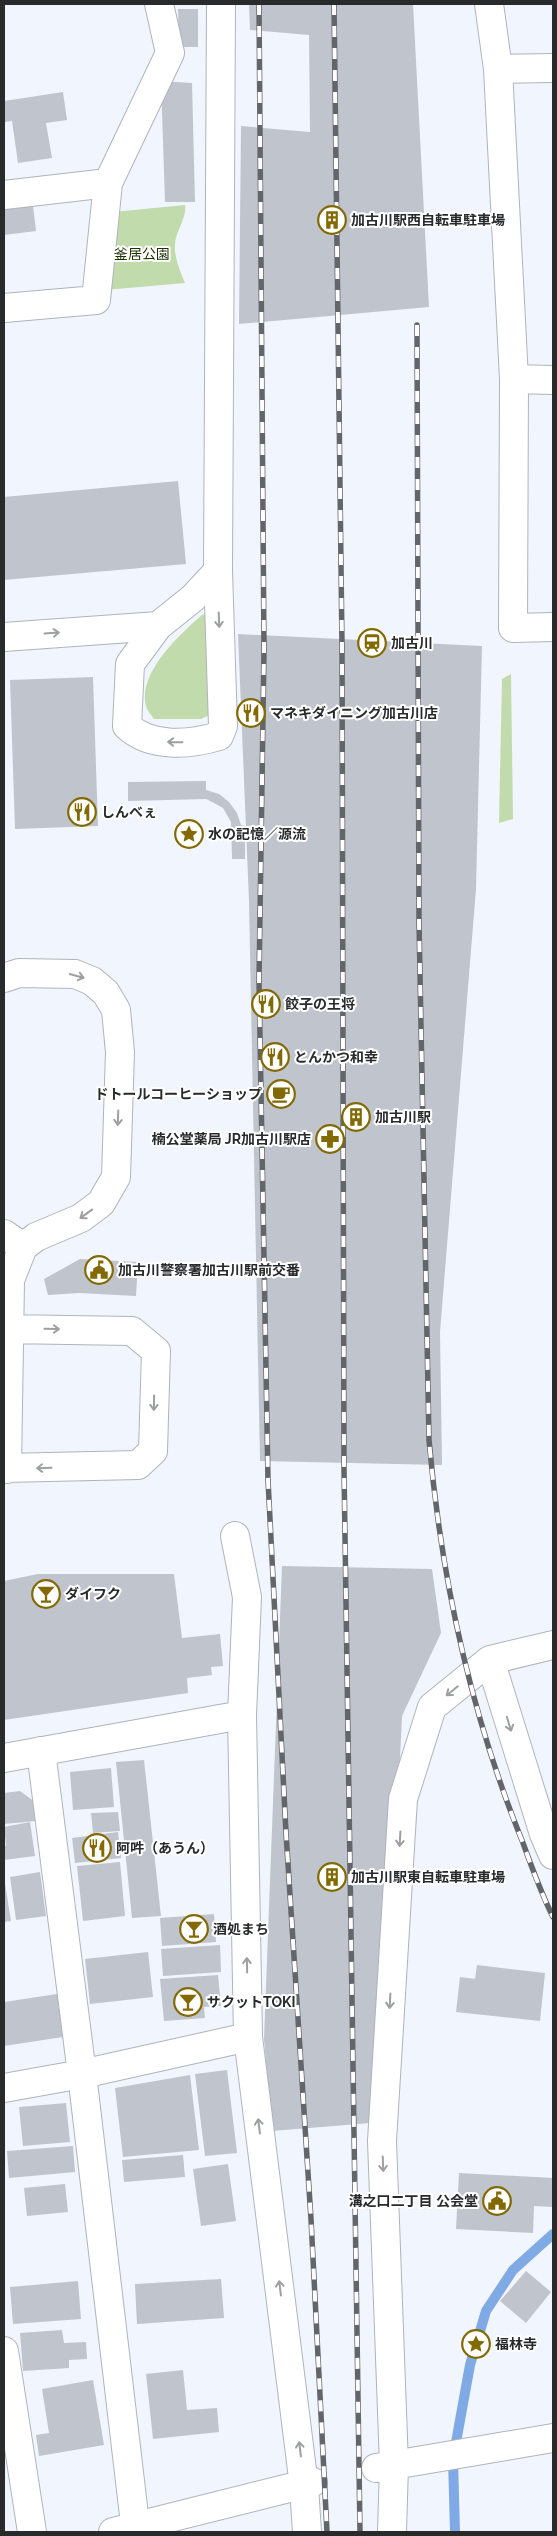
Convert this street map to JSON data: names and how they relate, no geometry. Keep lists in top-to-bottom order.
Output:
{
  "parks": ["釜居公園"],
  "places": {
    "building": ["加古川駅西自転車駐車場", "加古川駅", "加古川駅東自転車駐車場"],
    "station": ["加古川"],
    "restaurant": [
      "マネキダイニング加古川店",
      "しんべぇ",
      "餃子の王将",
      "とんかつ和幸",
      "阿吽（あうん）"
    ],
    "place": ["水の記憶／源流", "福林寺"],
    "cafe": ["ドトールコーヒーショップ"],
    "pharmacy": ["楠公堂薬局 JR加古川駅店"],
    "public building": ["加古川警察署加古川駅前交番", "溝之口二丁目 公会堂"],
    "bar": ["ダイフク", "酒処まち", "サクットTOKI"]
  }
}
